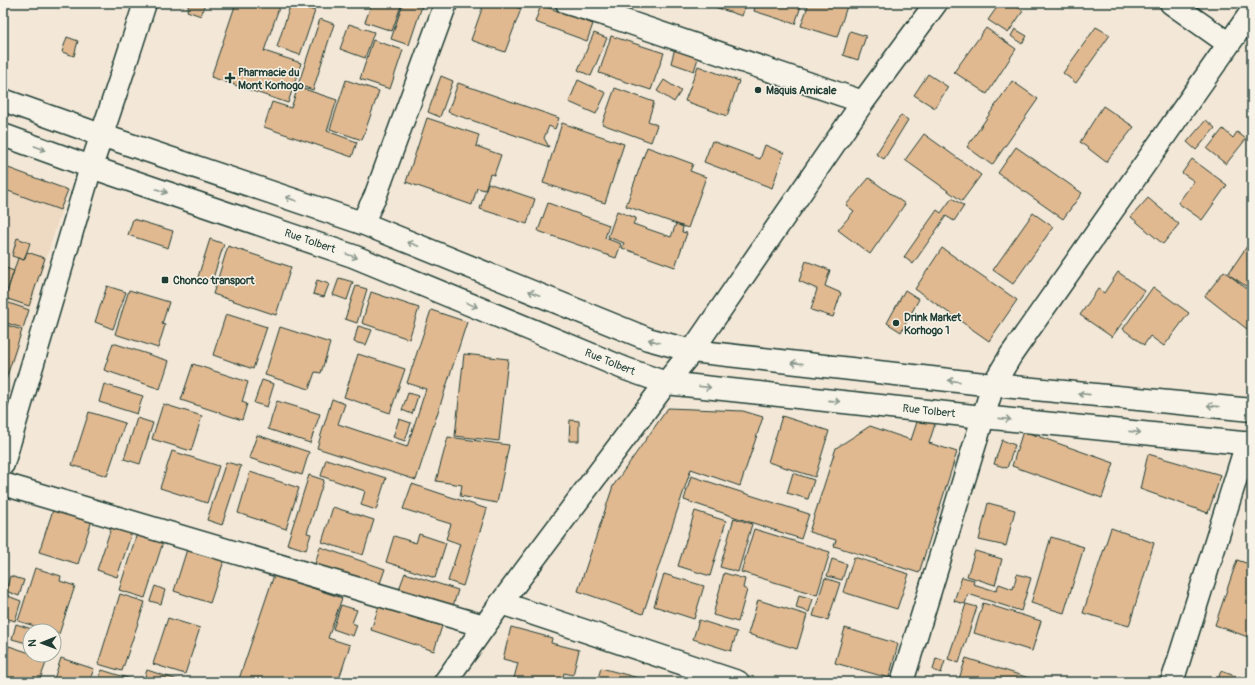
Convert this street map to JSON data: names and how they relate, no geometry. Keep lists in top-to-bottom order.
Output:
{
  "streets": {
    "street": ["Rue Tolbert"]
  },
  "places": {
    "health": ["Pharmacie du Mont Korhogo"],
    "other": ["Maquis Amicale", "Drink Market Korhogo 1"],
    "transit": ["Chonco transport"]
  },
  "north": "left"
}
